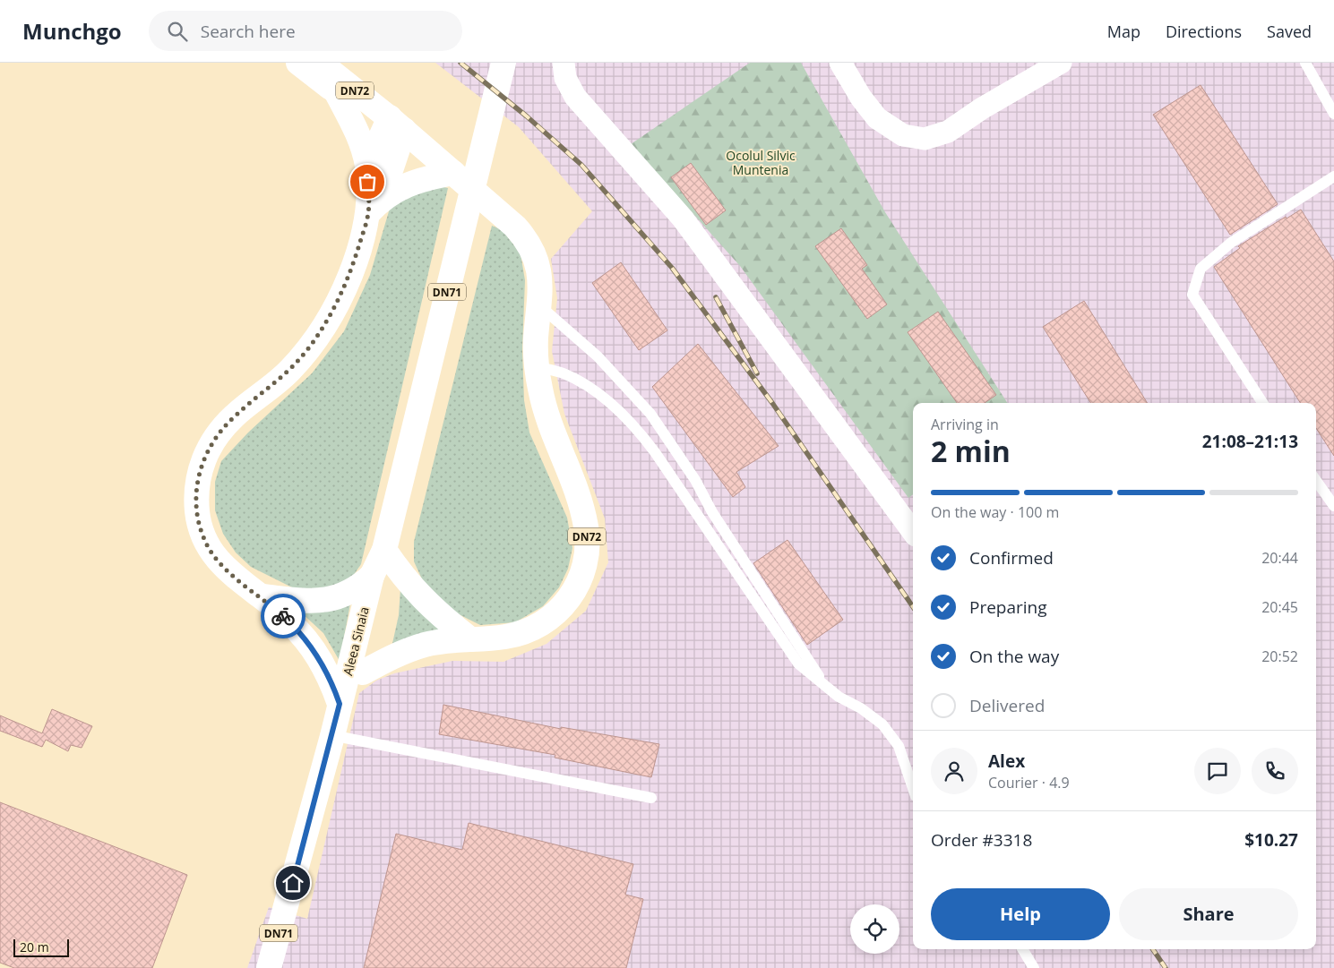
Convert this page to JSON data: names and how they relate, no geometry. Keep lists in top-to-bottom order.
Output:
{
  "streets": {
    "main road": ["DN72", "DN71", "Aleea Sinaia"]
  },
  "crossings": [
    ["DN72", "Aleea Sinaia"]
  ],
  "parks": ["Ocolul Silvic Muntenia"],
  "scale_bar": "20 m",
  "page": {
    "header": "Munchgo",
    "search": "Search here",
    "nav": ["Map", "Directions", "Saved"],
    "heading": ["2 min", "Arriving in", "21:08–21:13"],
    "panel": [
      "Alex",
      "Courier · 4.9",
      "Order #3318",
      "$10.27"
    ],
    "bar": "On the way · 100 m",
    "list": [
      ["Confirmed", "20:44"],
      ["Preparing", "20:45"],
      ["On the way", "20:52"],
      "Delivered"
    ],
    "buttons": ["Help", "Share"],
    "scale": "20 m"
  }
}
